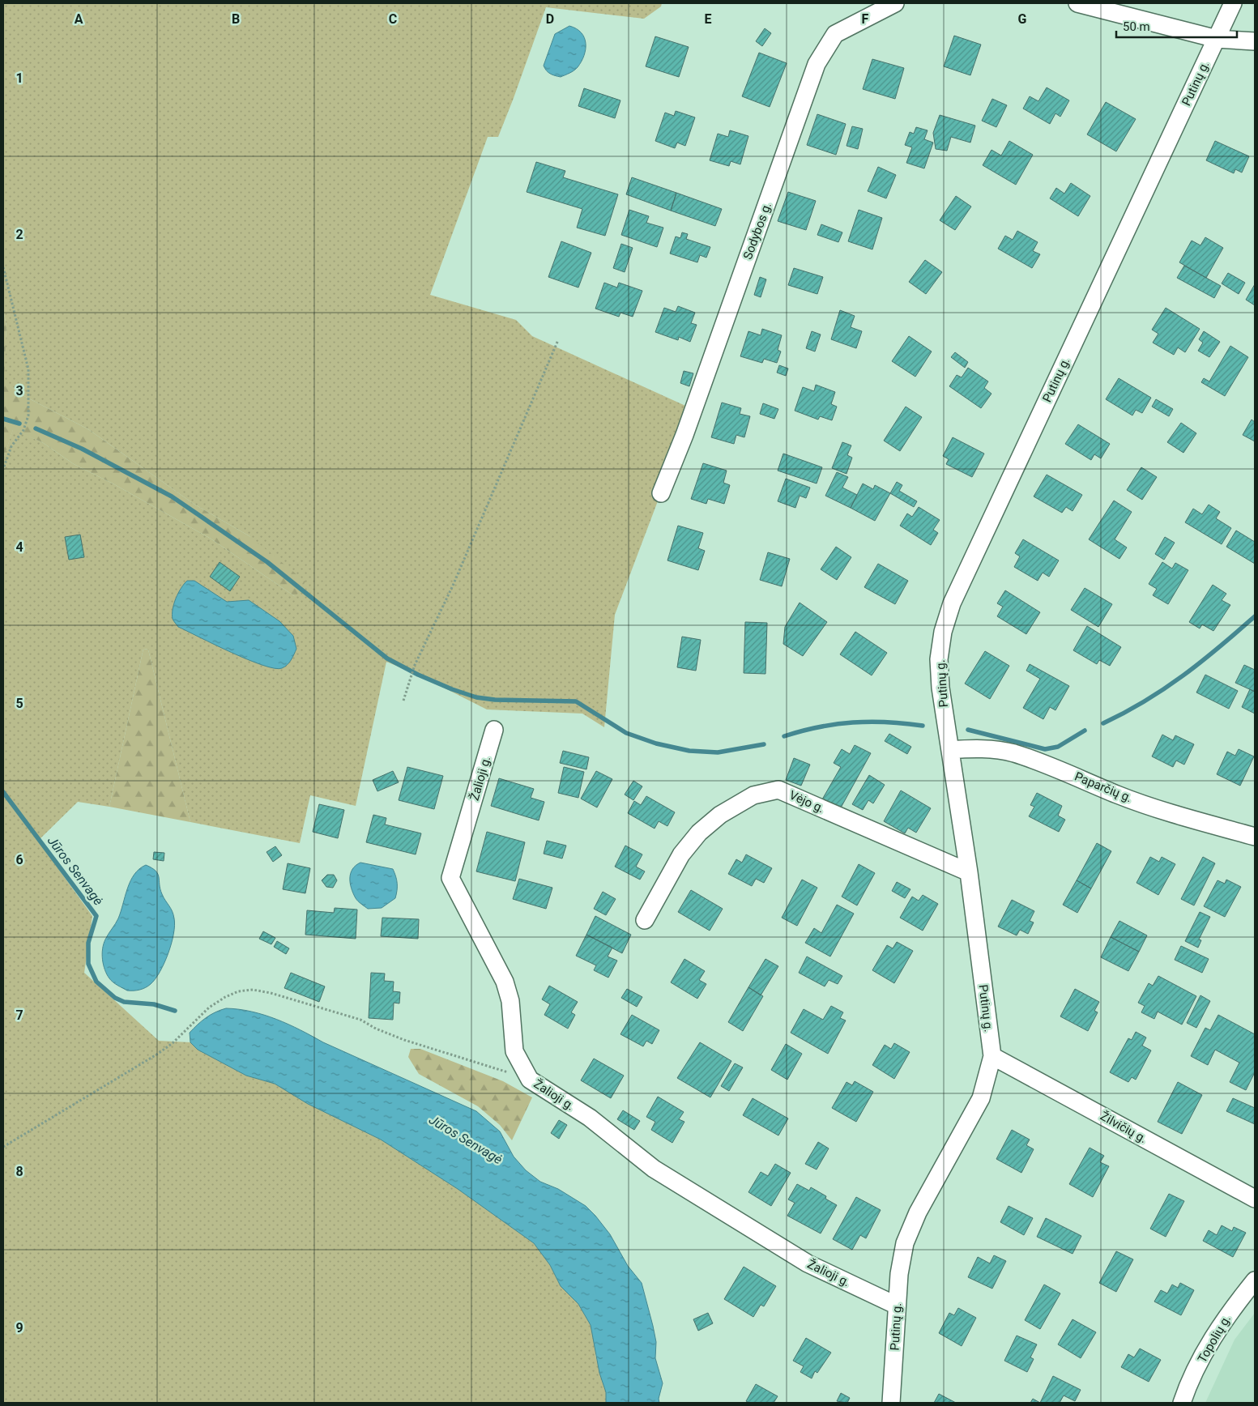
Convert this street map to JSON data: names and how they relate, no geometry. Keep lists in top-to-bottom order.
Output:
{
  "streets": {
    "street": [
      "Putinų g.",
      "Sodybos g.",
      "Žalioji g.",
      "Paparčių g.",
      "Vėjo g.",
      "Žilvičių g.",
      "Topolių g."
    ]
  },
  "crossings": [
    ["Putinų g.", "Žalioji g."],
    ["Putinų g.", "Paparčių g."],
    ["Putinų g.", "Vėjo g."],
    ["Putinų g.", "Žilvičių g."]
  ],
  "water": ["Jūros Senvagė"],
  "scale_bar": "50 m",
  "grid": {
    "columns": [
      "A",
      "B",
      "C",
      "D",
      "E",
      "F",
      "G"
    ],
    "rows": [
      "1",
      "2",
      "3",
      "4",
      "5",
      "6",
      "7",
      "8",
      "9"
    ]
  }
}
